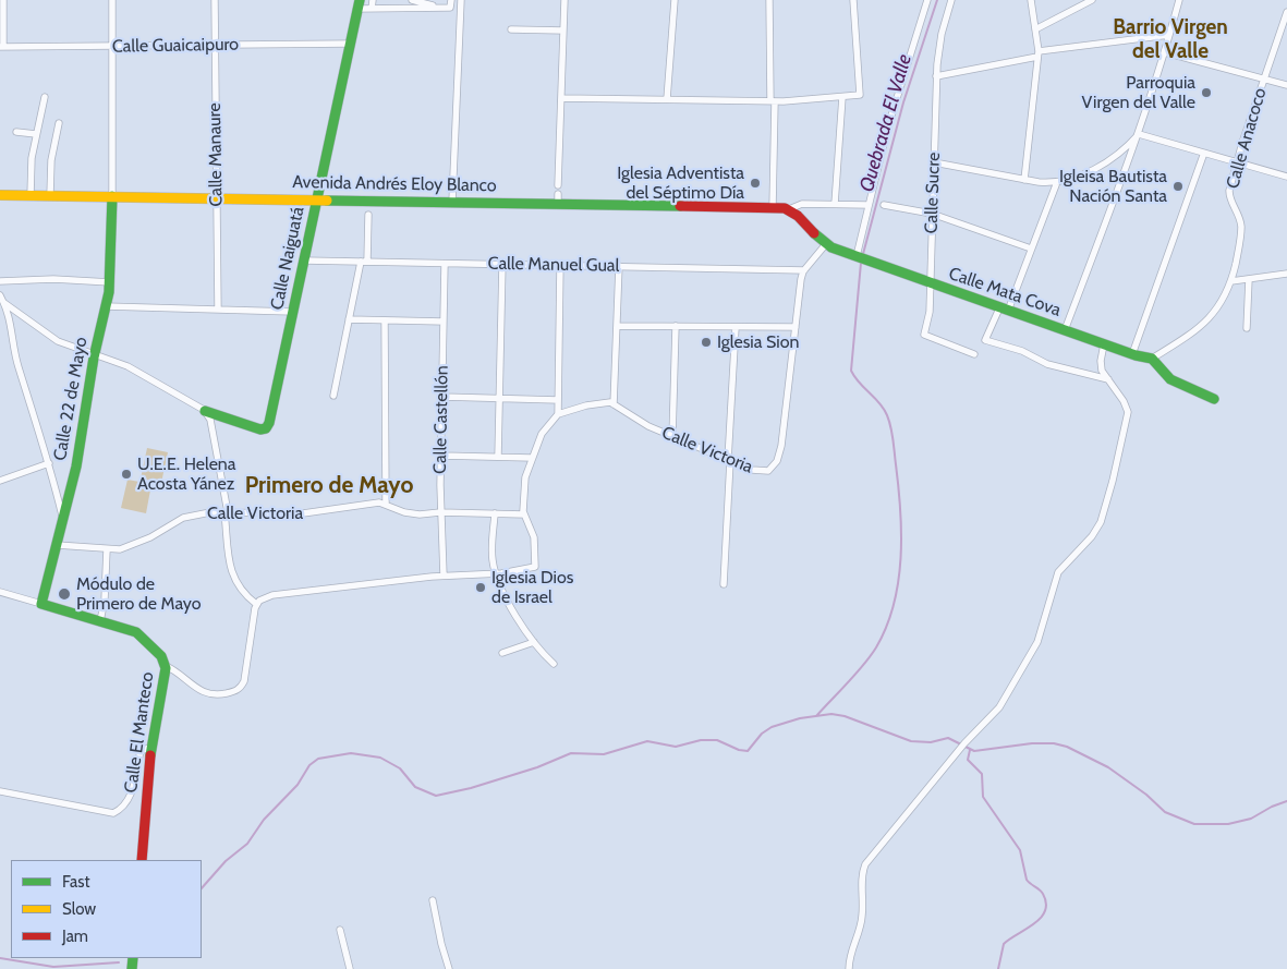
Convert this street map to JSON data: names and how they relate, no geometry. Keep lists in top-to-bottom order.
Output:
{
  "streets": {
    "street": [
      "Calle Guaicaipuro",
      "Calle Anacoco",
      "Calle Manaure",
      "Avenida Andrés Eloy Blanco",
      "Calle Sucre",
      "Calle Naiguatá",
      "Calle Manuel Gual",
      "Calle Mata Cova",
      "Calle 22 de Mayo",
      "Calle Castellón",
      "Calle Victoria",
      "Calle El Manteco"
    ]
  },
  "crossings": [
    ["Calle Guaicaipuro", "Calle Manaure"],
    ["Calle Guaicaipuro", "Calle Naiguatá"],
    ["Calle Anacoco", "Calle Mata Cova"],
    ["Calle Manaure", "Avenida Andrés Eloy Blanco"],
    ["Avenida Andrés Eloy Blanco", "Calle Naiguatá"],
    ["Avenida Andrés Eloy Blanco", "Calle Mata Cova"],
    ["Avenida Andrés Eloy Blanco", "Calle 22 de Mayo"],
    ["Calle Sucre", "Calle Mata Cova"],
    ["Calle Naiguatá", "Calle Manuel Gual"],
    ["Calle Manuel Gual", "Calle Castellón"],
    ["Calle Manuel Gual", "Calle Victoria"],
    ["Calle Mata Cova", "Calle Victoria"],
    ["Calle 22 de Mayo", "Calle Victoria"],
    ["Calle 22 de Mayo", "Calle El Manteco"],
    ["Calle Castellón", "Calle Victoria"]
  ],
  "districts": ["Barrio Virgen del Valle", "Primero de Mayo"],
  "water": ["Quebrada El Valle"],
  "places": [
    "Parroquia Virgen del Valle",
    "Iglesia Adventista del Séptimo Día",
    "Igleisa Bautista Nación Santa",
    "Iglesia Sion",
    "U.E.E. Helena Acosta Yánez",
    "Iglesia Dios de Israel",
    "Módulo de Primero de Mayo"
  ],
  "legend": ["Fast", "Slow", "Jam"]
}
